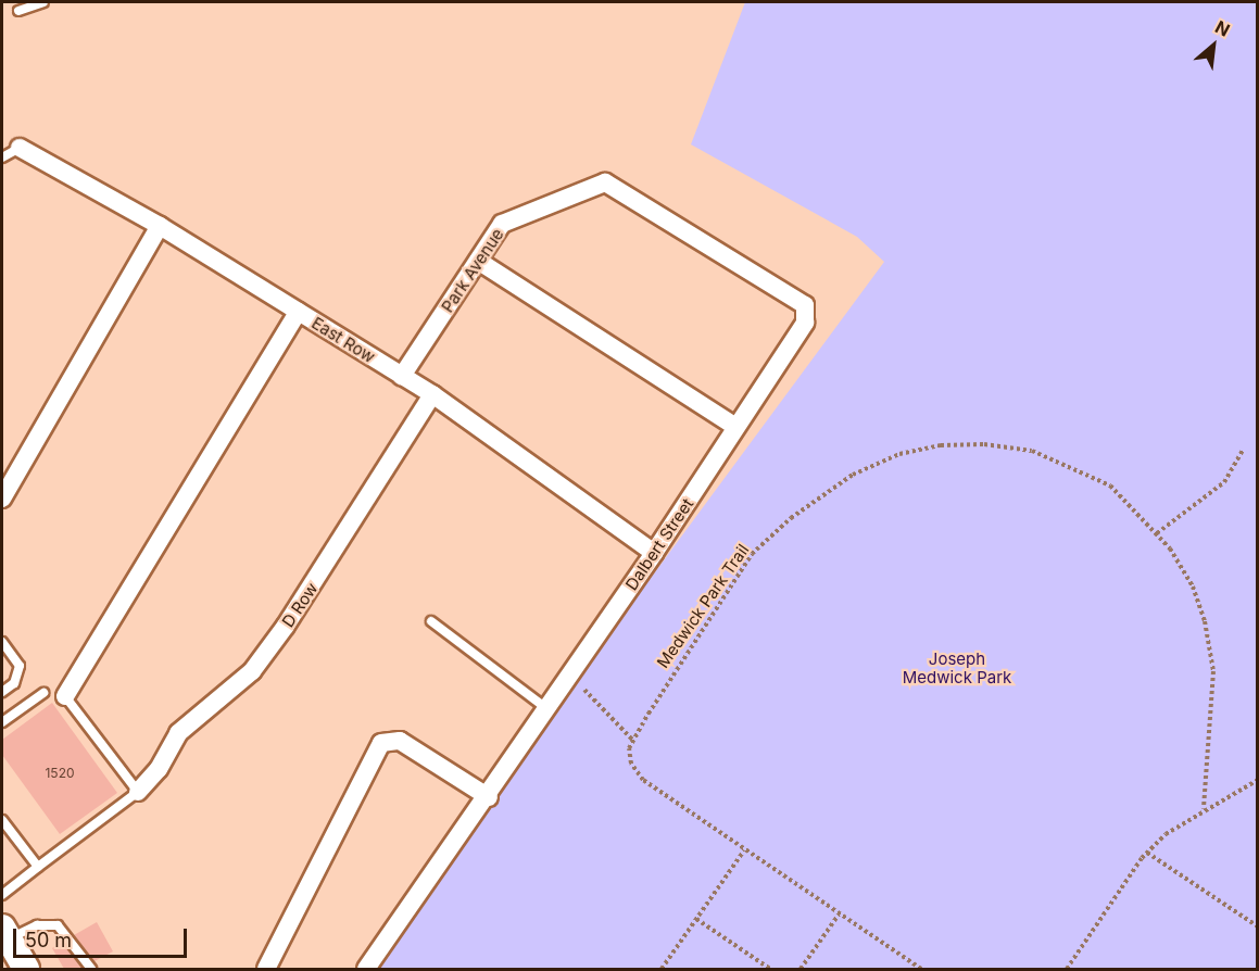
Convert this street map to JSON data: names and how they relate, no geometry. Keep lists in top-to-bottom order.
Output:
{
  "streets": {
    "street": [
      "Park Avenue",
      "East Row",
      "Dalbert Street",
      "D Row"
    ],
    "path": ["Medwick Park Trail"]
  },
  "crossings": [
    ["Park Avenue", "East Row"],
    ["Park Avenue", "Dalbert Street"],
    ["East Row", "Dalbert Street"],
    ["East Row", "D Row"]
  ],
  "parks": ["Joseph Medwick Park"],
  "house_numbers": ["1520"],
  "scale_bar": "50 m",
  "north": "top right"
}
